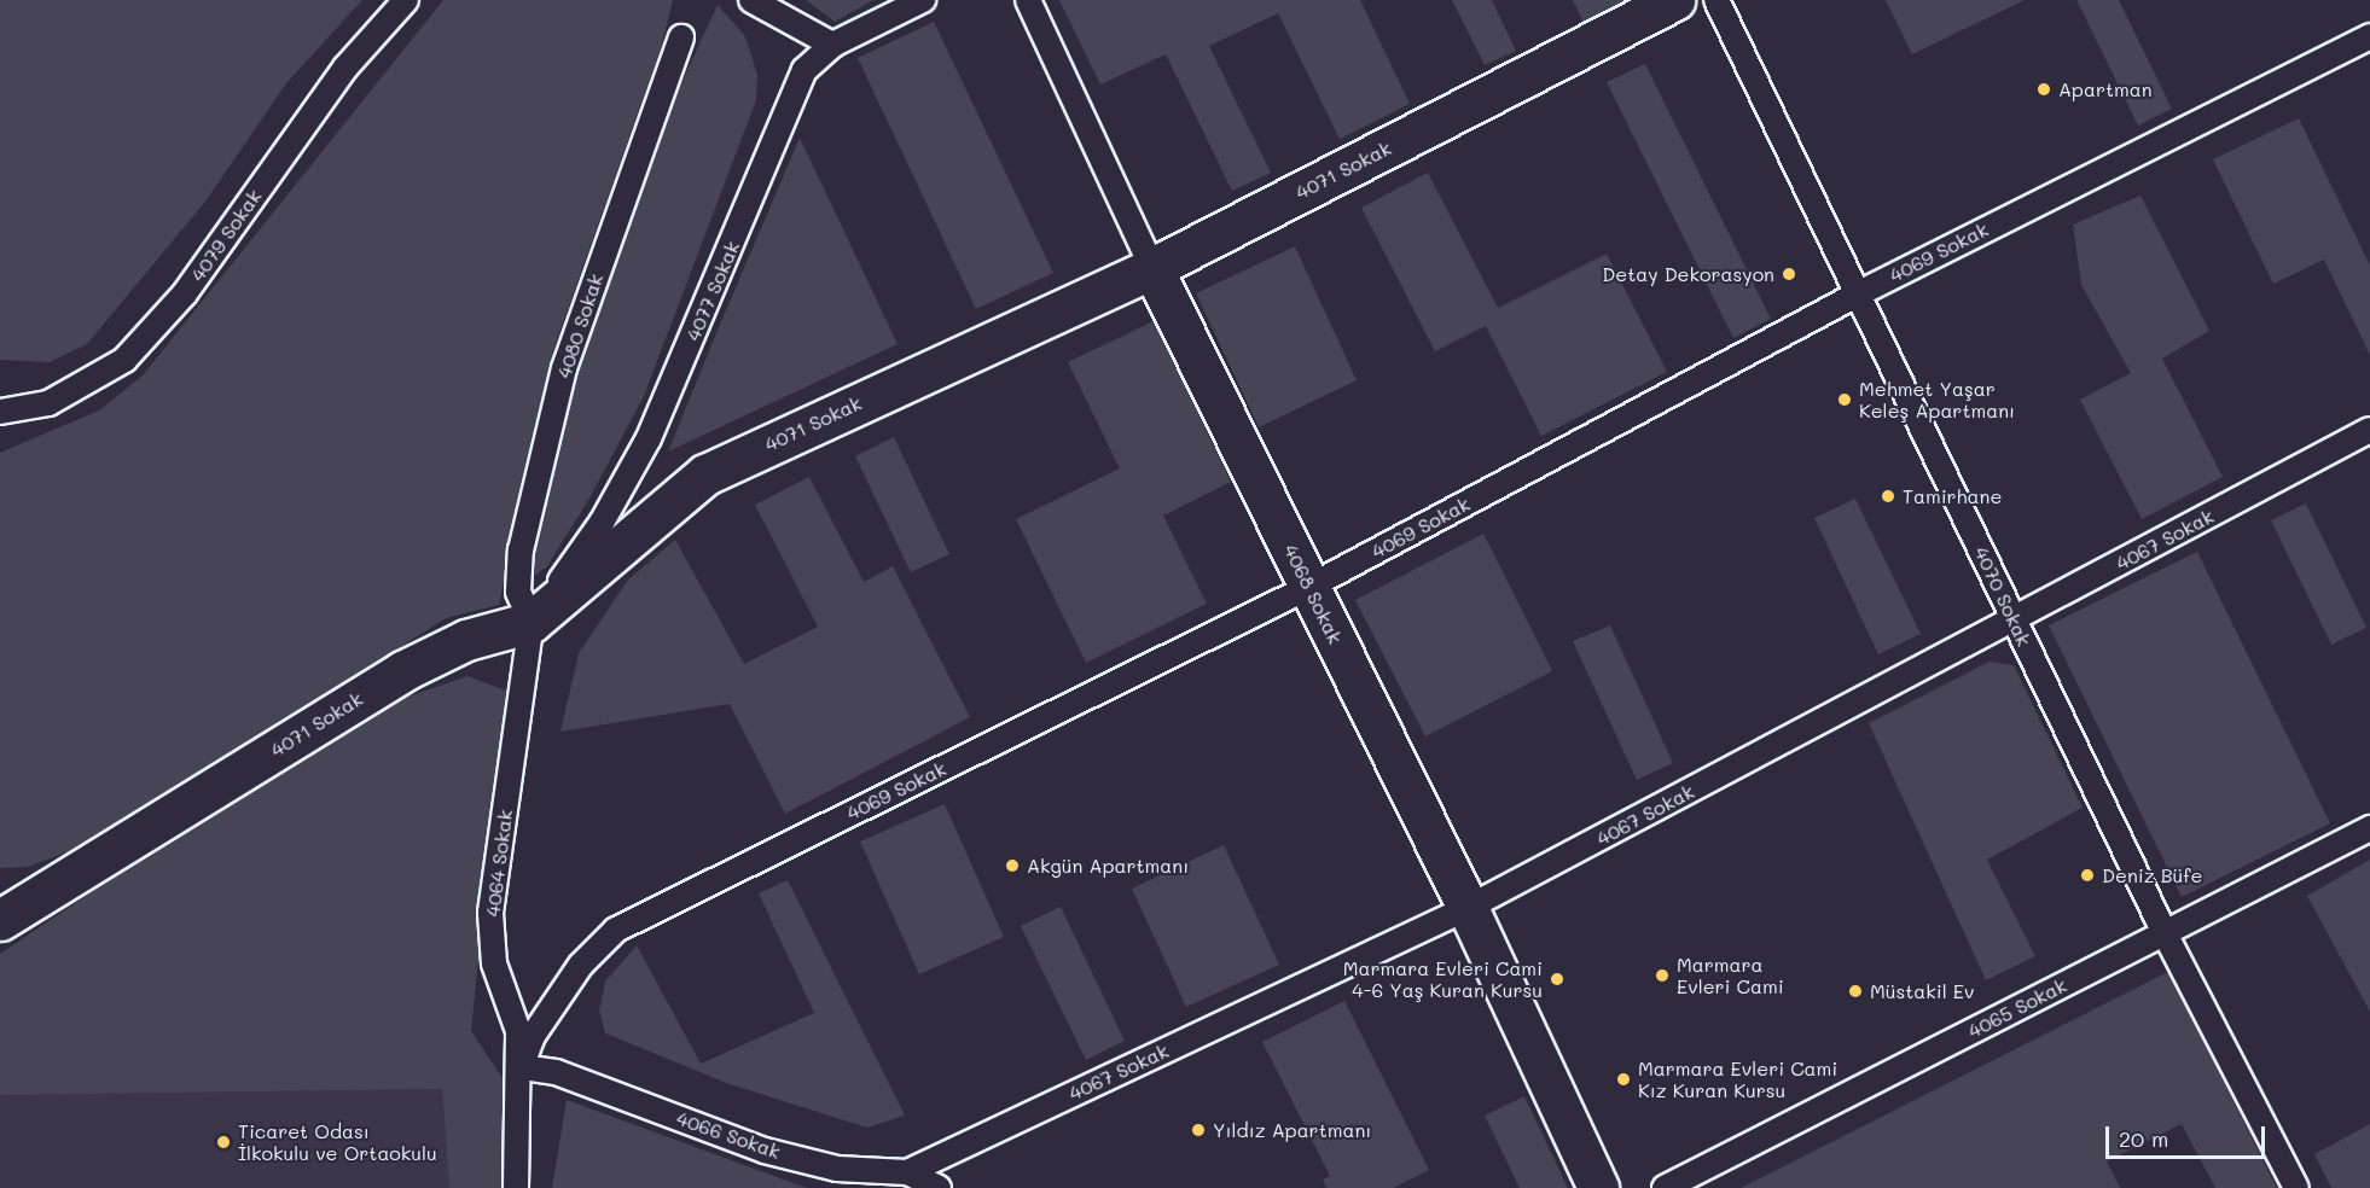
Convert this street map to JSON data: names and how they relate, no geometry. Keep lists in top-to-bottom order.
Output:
{
  "streets": {
    "street": ["4071 Sokak", "4068 Sokak"],
    "lane": [
      "4079 Sokak",
      "4069 Sokak",
      "4077 Sokak",
      "4080 Sokak",
      "4067 Sokak",
      "4070 Sokak",
      "4064 Sokak",
      "4065 Sokak",
      "4066 Sokak"
    ]
  },
  "crossings": [
    ["4071 Sokak", "4077 Sokak"],
    ["4071 Sokak", "4080 Sokak"],
    ["4071 Sokak", "4068 Sokak"],
    ["4071 Sokak", "4064 Sokak"],
    ["4069 Sokak", "4068 Sokak"],
    ["4069 Sokak", "4070 Sokak"],
    ["4069 Sokak", "4064 Sokak"],
    ["4069 Sokak", "4066 Sokak"],
    ["4077 Sokak", "4080 Sokak"],
    ["4077 Sokak", "4064 Sokak"],
    ["4080 Sokak", "4064 Sokak"],
    ["4067 Sokak", "4068 Sokak"],
    ["4067 Sokak", "4070 Sokak"],
    ["4067 Sokak", "4066 Sokak"],
    ["4070 Sokak", "4065 Sokak"],
    ["4064 Sokak", "4066 Sokak"]
  ],
  "places": [
    "Apartman",
    "Detay Dekorasyon",
    "Mehmet Yaşar Keleş Apartmanı",
    "Tamirhane",
    "Akgün Apartmanı",
    "Deniz Büfe",
    "Marmara Evleri Cami",
    "Marmara Evleri Cami 4-6 Yaş Kuran Kursu",
    "Müstakil Ev",
    "Marmara Evleri Cami Kız Kuran Kursu",
    "Yıldız Apartmanı",
    "Ticaret Odası İlkokulu ve Ortaokulu"
  ],
  "scale_bar": "20 m"
}
